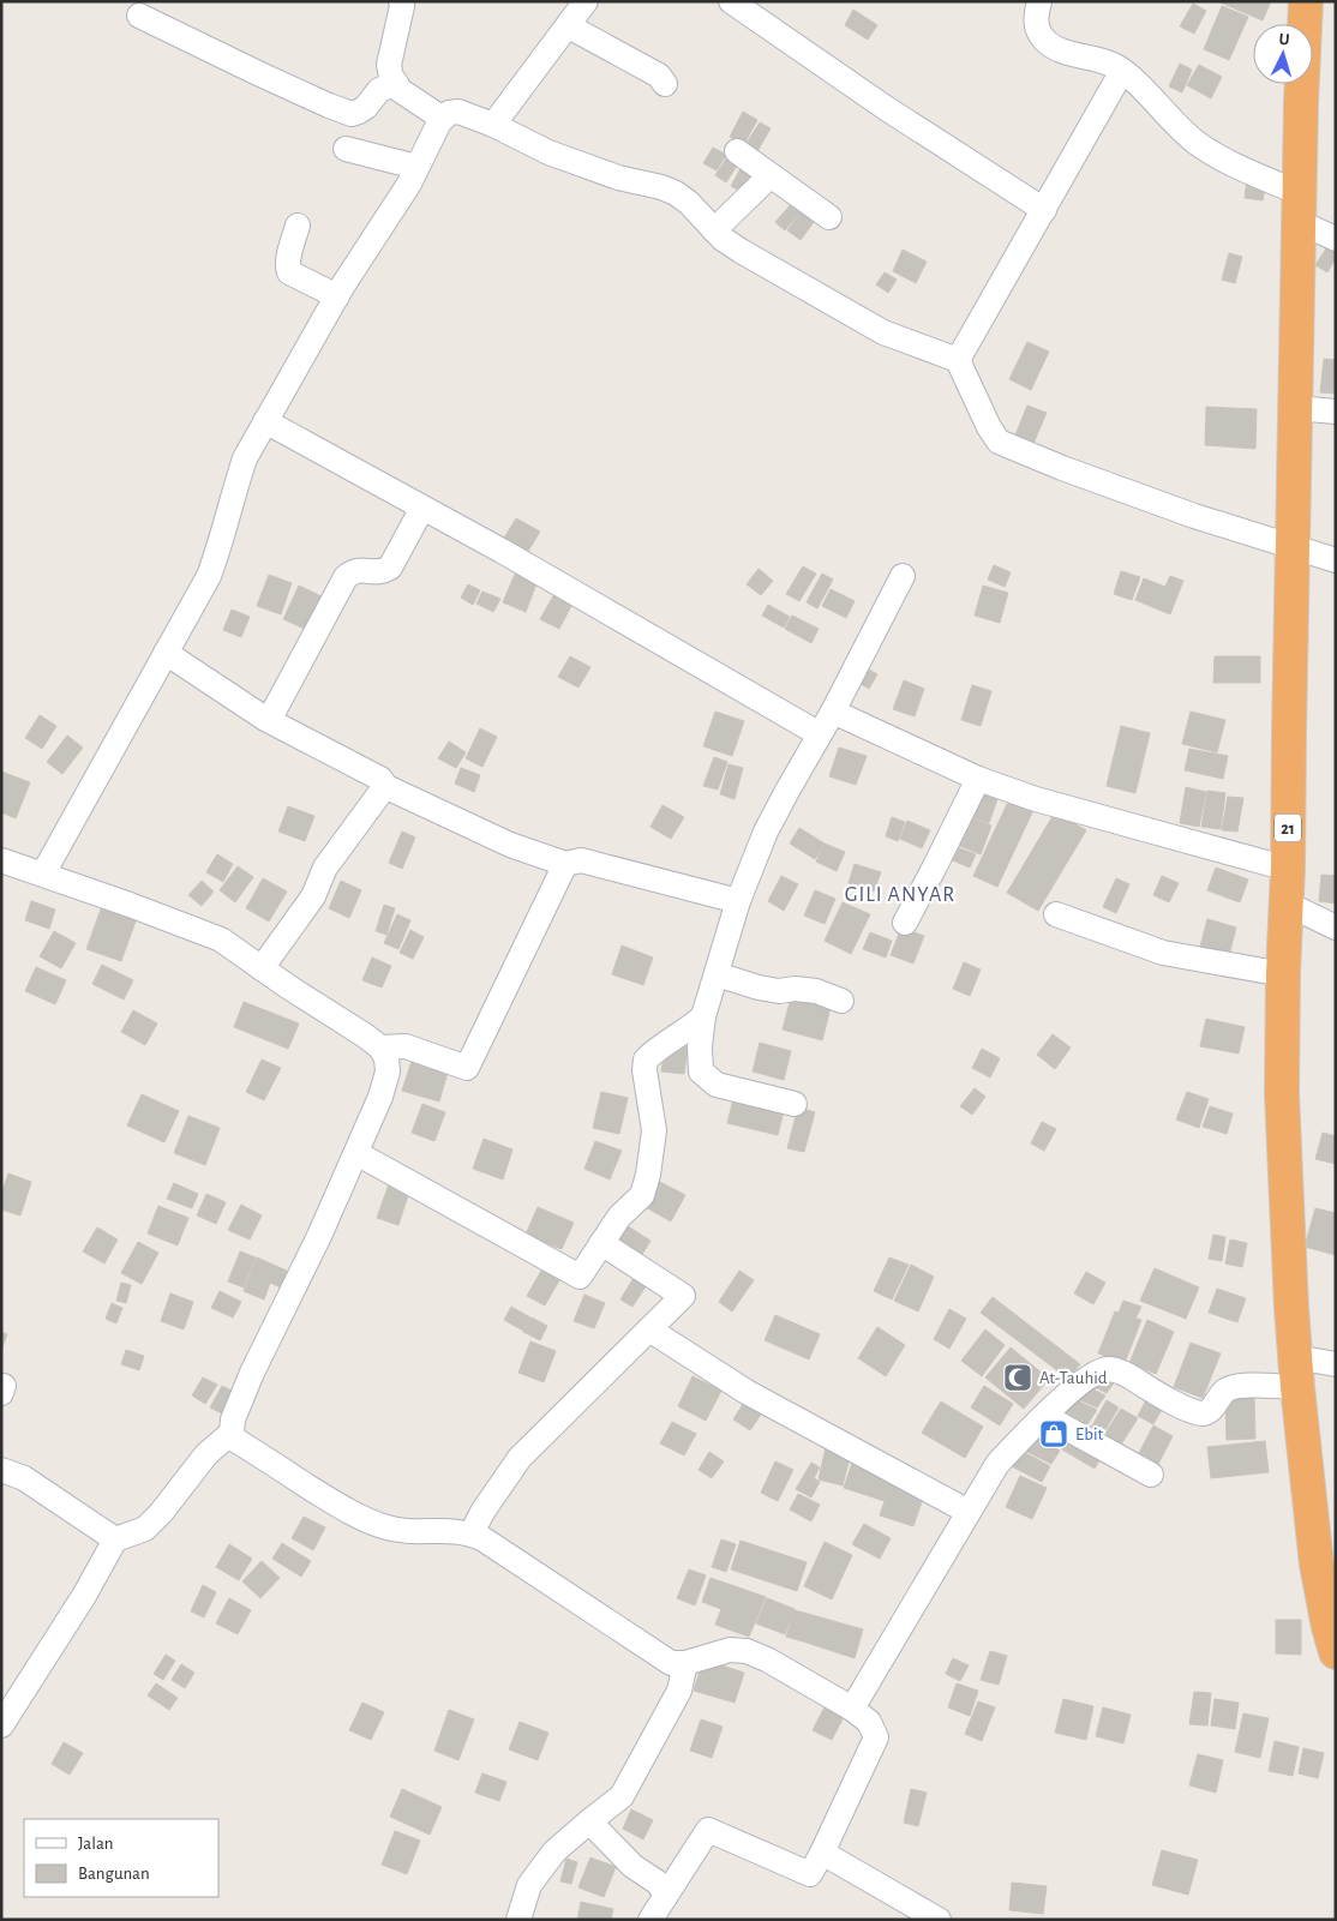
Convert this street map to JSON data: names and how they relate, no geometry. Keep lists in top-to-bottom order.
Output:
{
  "streets": {
    "highway": ["21"]
  },
  "districts": ["GILI ANYAR"],
  "places": {
    "mosque": ["At-Tauhid"],
    "shop": ["Ebit"]
  },
  "legend": ["Jalan", "Bangunan"],
  "north": "top"
}
